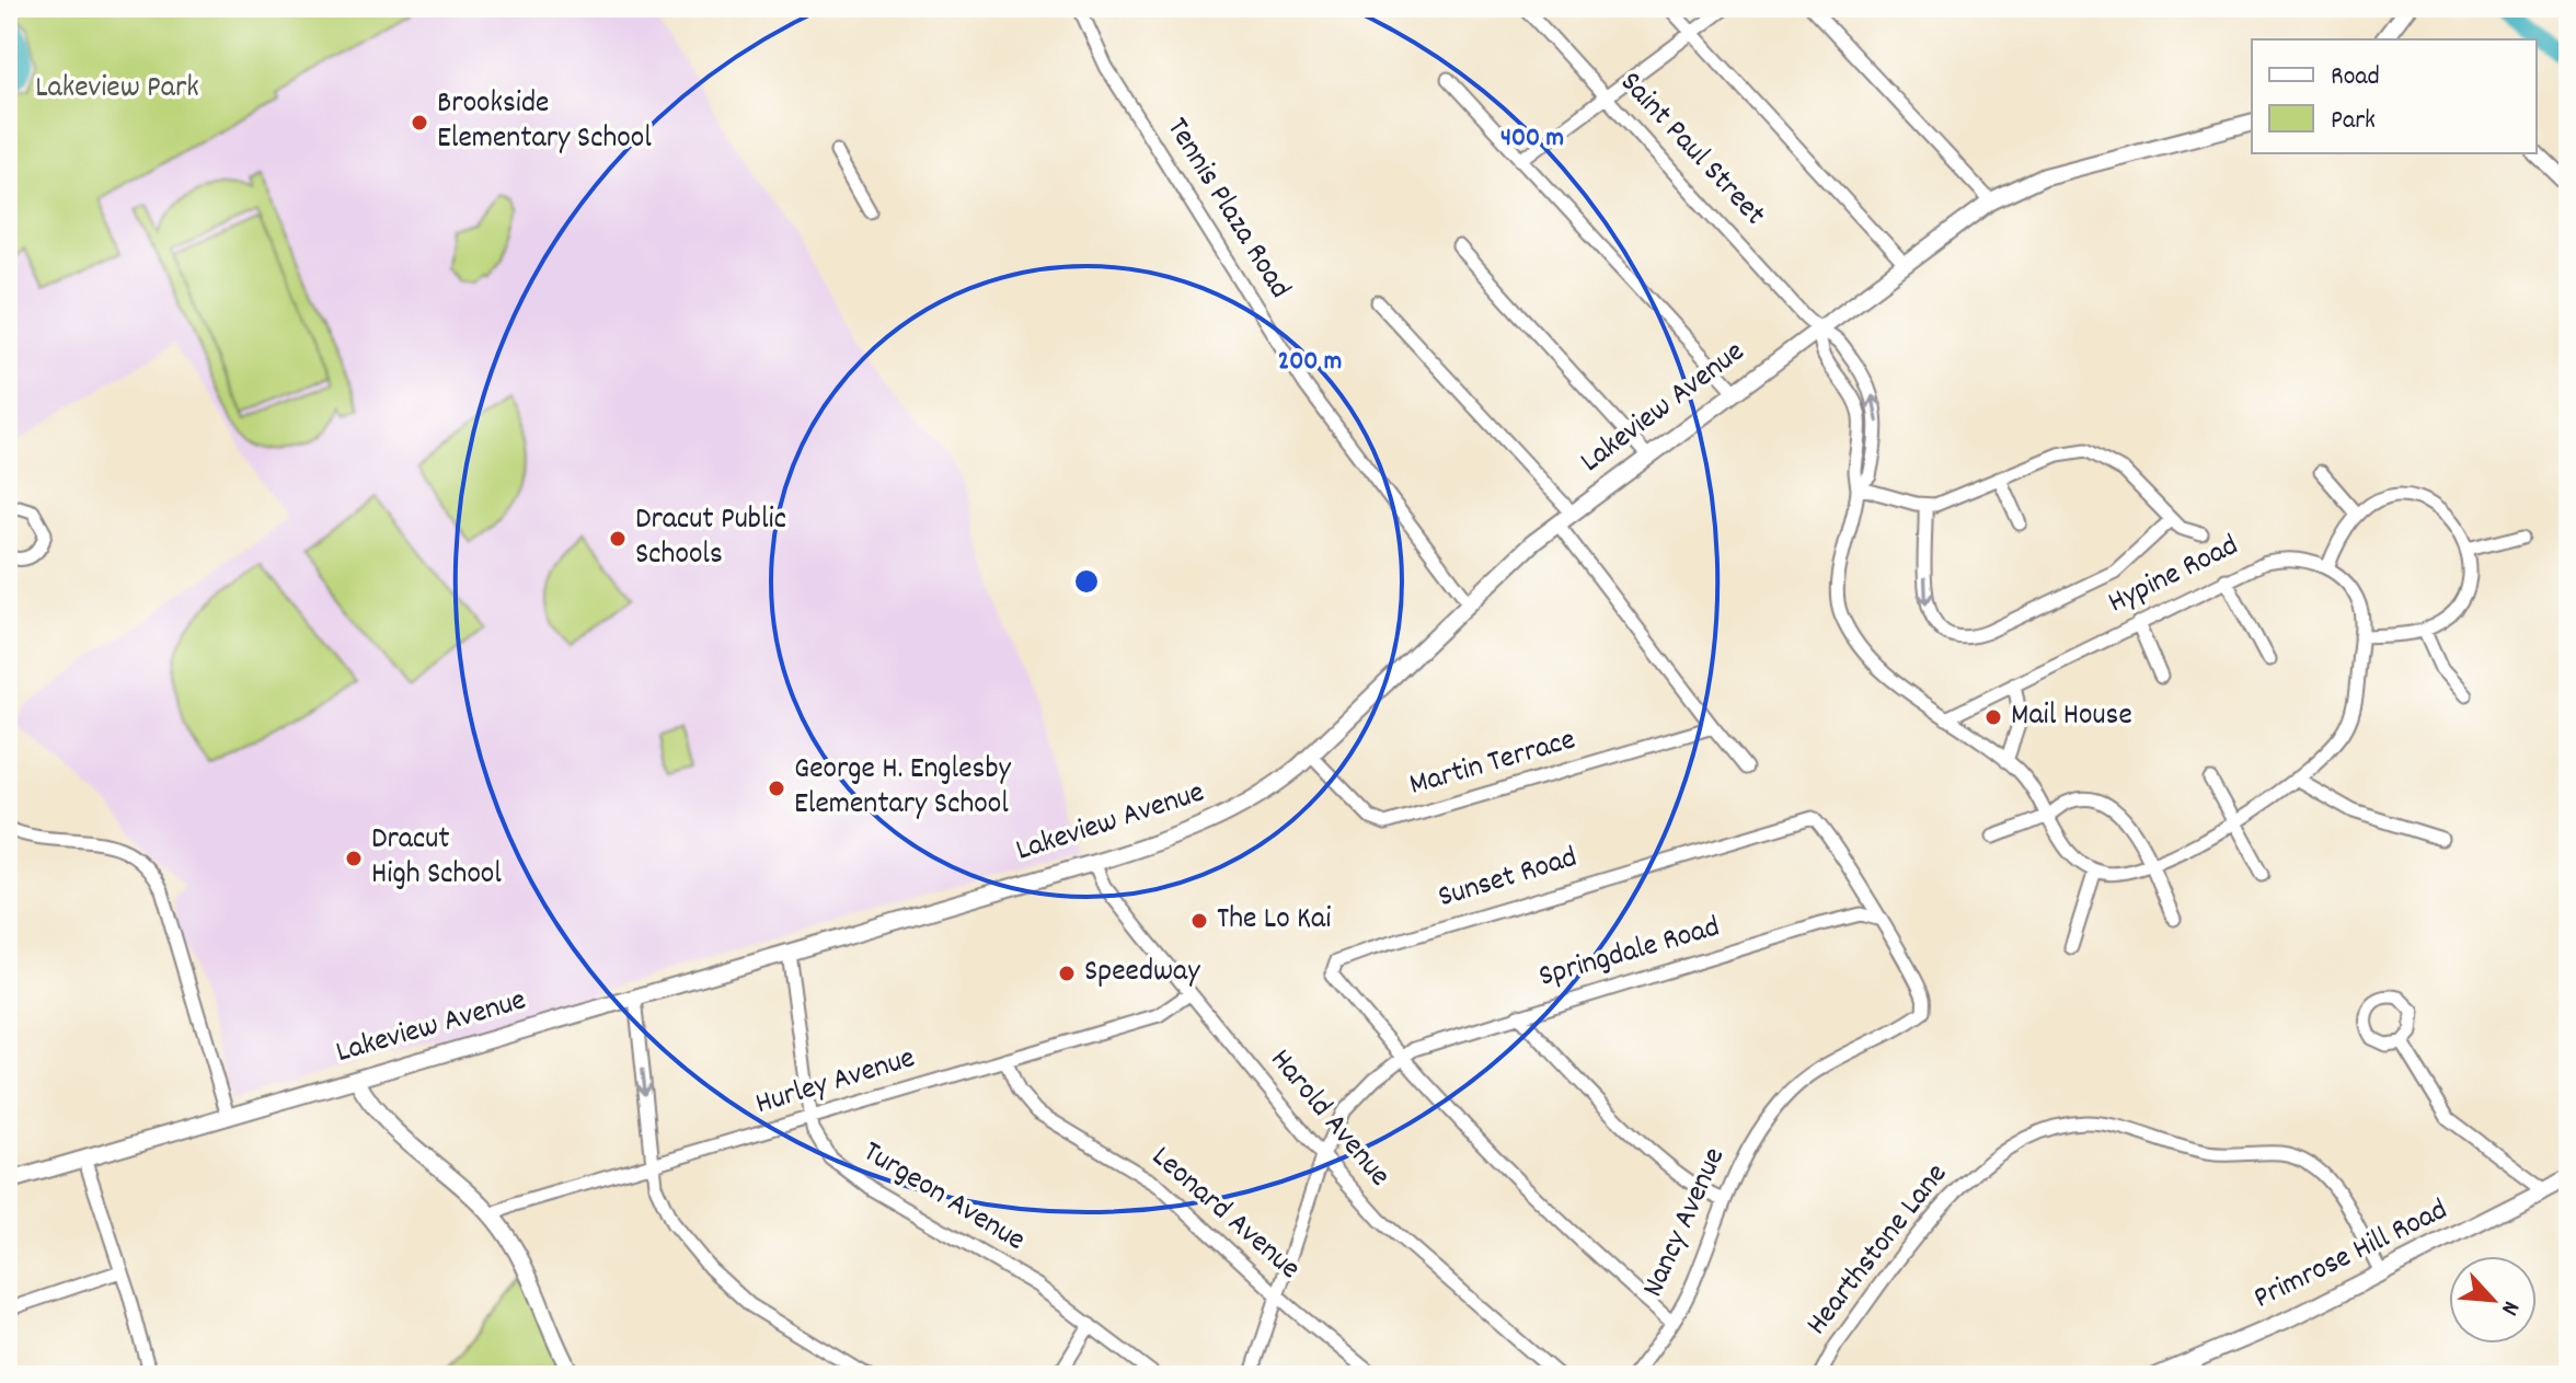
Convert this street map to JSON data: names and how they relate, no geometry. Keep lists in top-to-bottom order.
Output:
{
  "streets": {
    "main road": ["Lakeview Avenue", "Primrose Hill Road"],
    "street": [
      "Saint Paul Street",
      "Tennis Plaza Road",
      "Hypine Road",
      "Martin Terrace",
      "Sunset Road",
      "Springdale Road",
      "Hurley Avenue",
      "Harold Avenue",
      "Turgeon Avenue",
      "Leonard Avenue",
      "Nancy Avenue",
      "Hearthstone Lane"
    ]
  },
  "crossings": [
    ["Saint Paul Street", "Lakeview Avenue"],
    ["Tennis Plaza Road", "Lakeview Avenue"],
    ["Lakeview Avenue", "Martin Terrace"],
    ["Lakeview Avenue", "Harold Avenue"],
    ["Lakeview Avenue", "Turgeon Avenue"],
    ["Sunset Road", "Springdale Road"],
    ["Sunset Road", "Nancy Avenue"],
    ["Springdale Road", "Harold Avenue"],
    ["Springdale Road", "Leonard Avenue"],
    ["Springdale Road", "Nancy Avenue"],
    ["Hurley Avenue", "Harold Avenue"],
    ["Hurley Avenue", "Turgeon Avenue"],
    ["Hurley Avenue", "Leonard Avenue"],
    ["Hearthstone Lane", "Primrose Hill Road"]
  ],
  "parks": ["Lakeview Park"],
  "places": [
    "Brookside Elementary School",
    "Dracut Public Schools",
    "Mail House",
    "George H. Englesby Elementary School",
    "Dracut High School",
    "The Lo Kai",
    "Speedway"
  ],
  "legend": ["Road", "Park"],
  "north": "bottom right",
  "rings": ["400 m", "200 m"]
}
